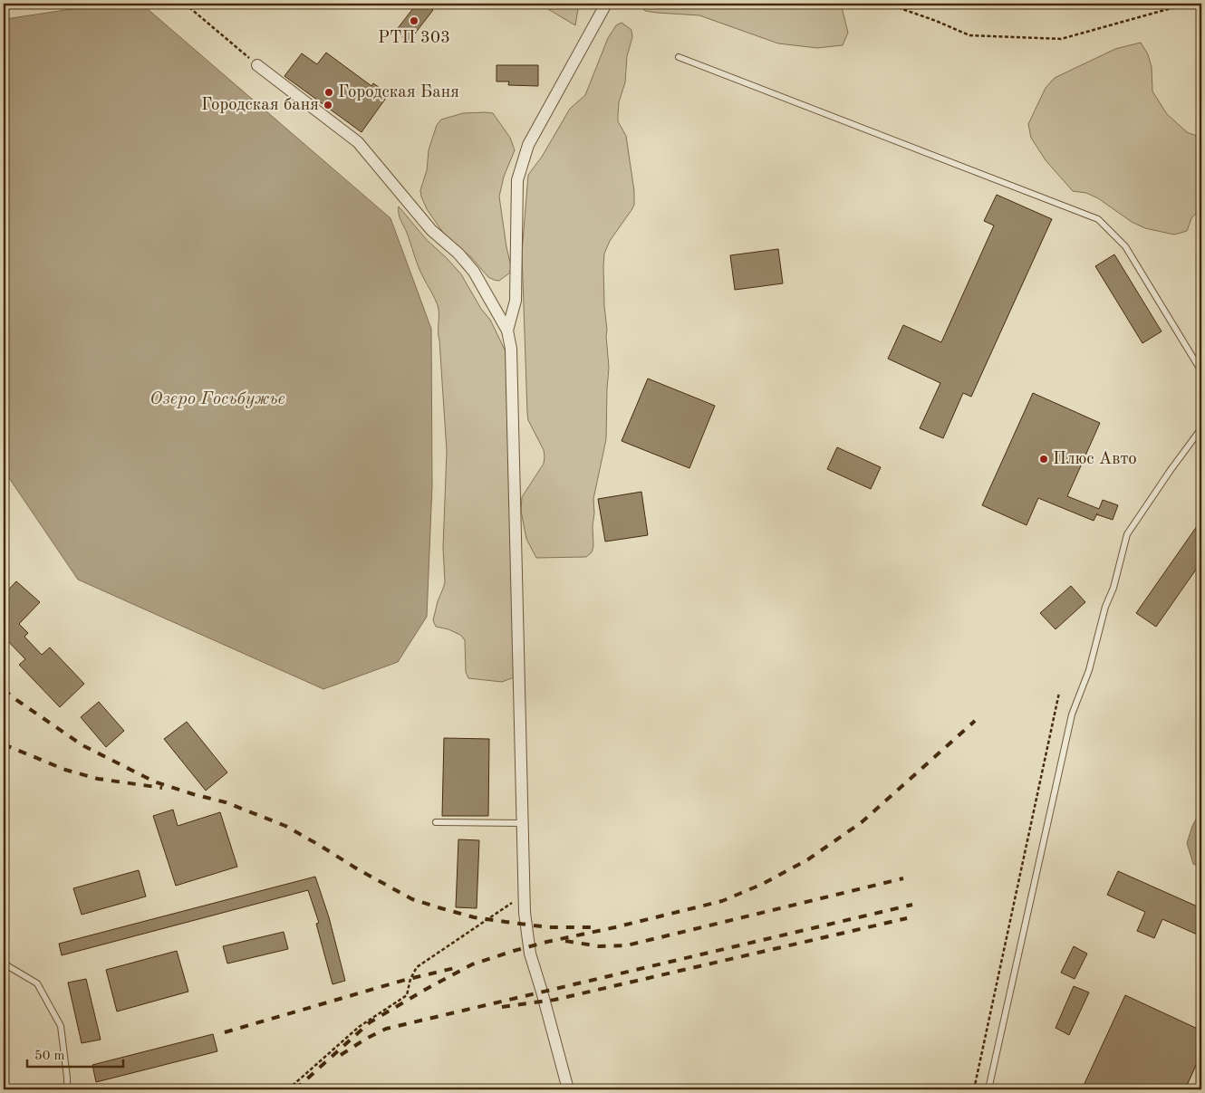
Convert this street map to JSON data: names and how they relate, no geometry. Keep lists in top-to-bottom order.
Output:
{
  "water": ["Озеро Госьбужье"],
  "places": [
    "РТП 303",
    "Городская Баня",
    "Городская баня",
    "Плюс Авто"
  ],
  "scale_bar": "50 m"
}
